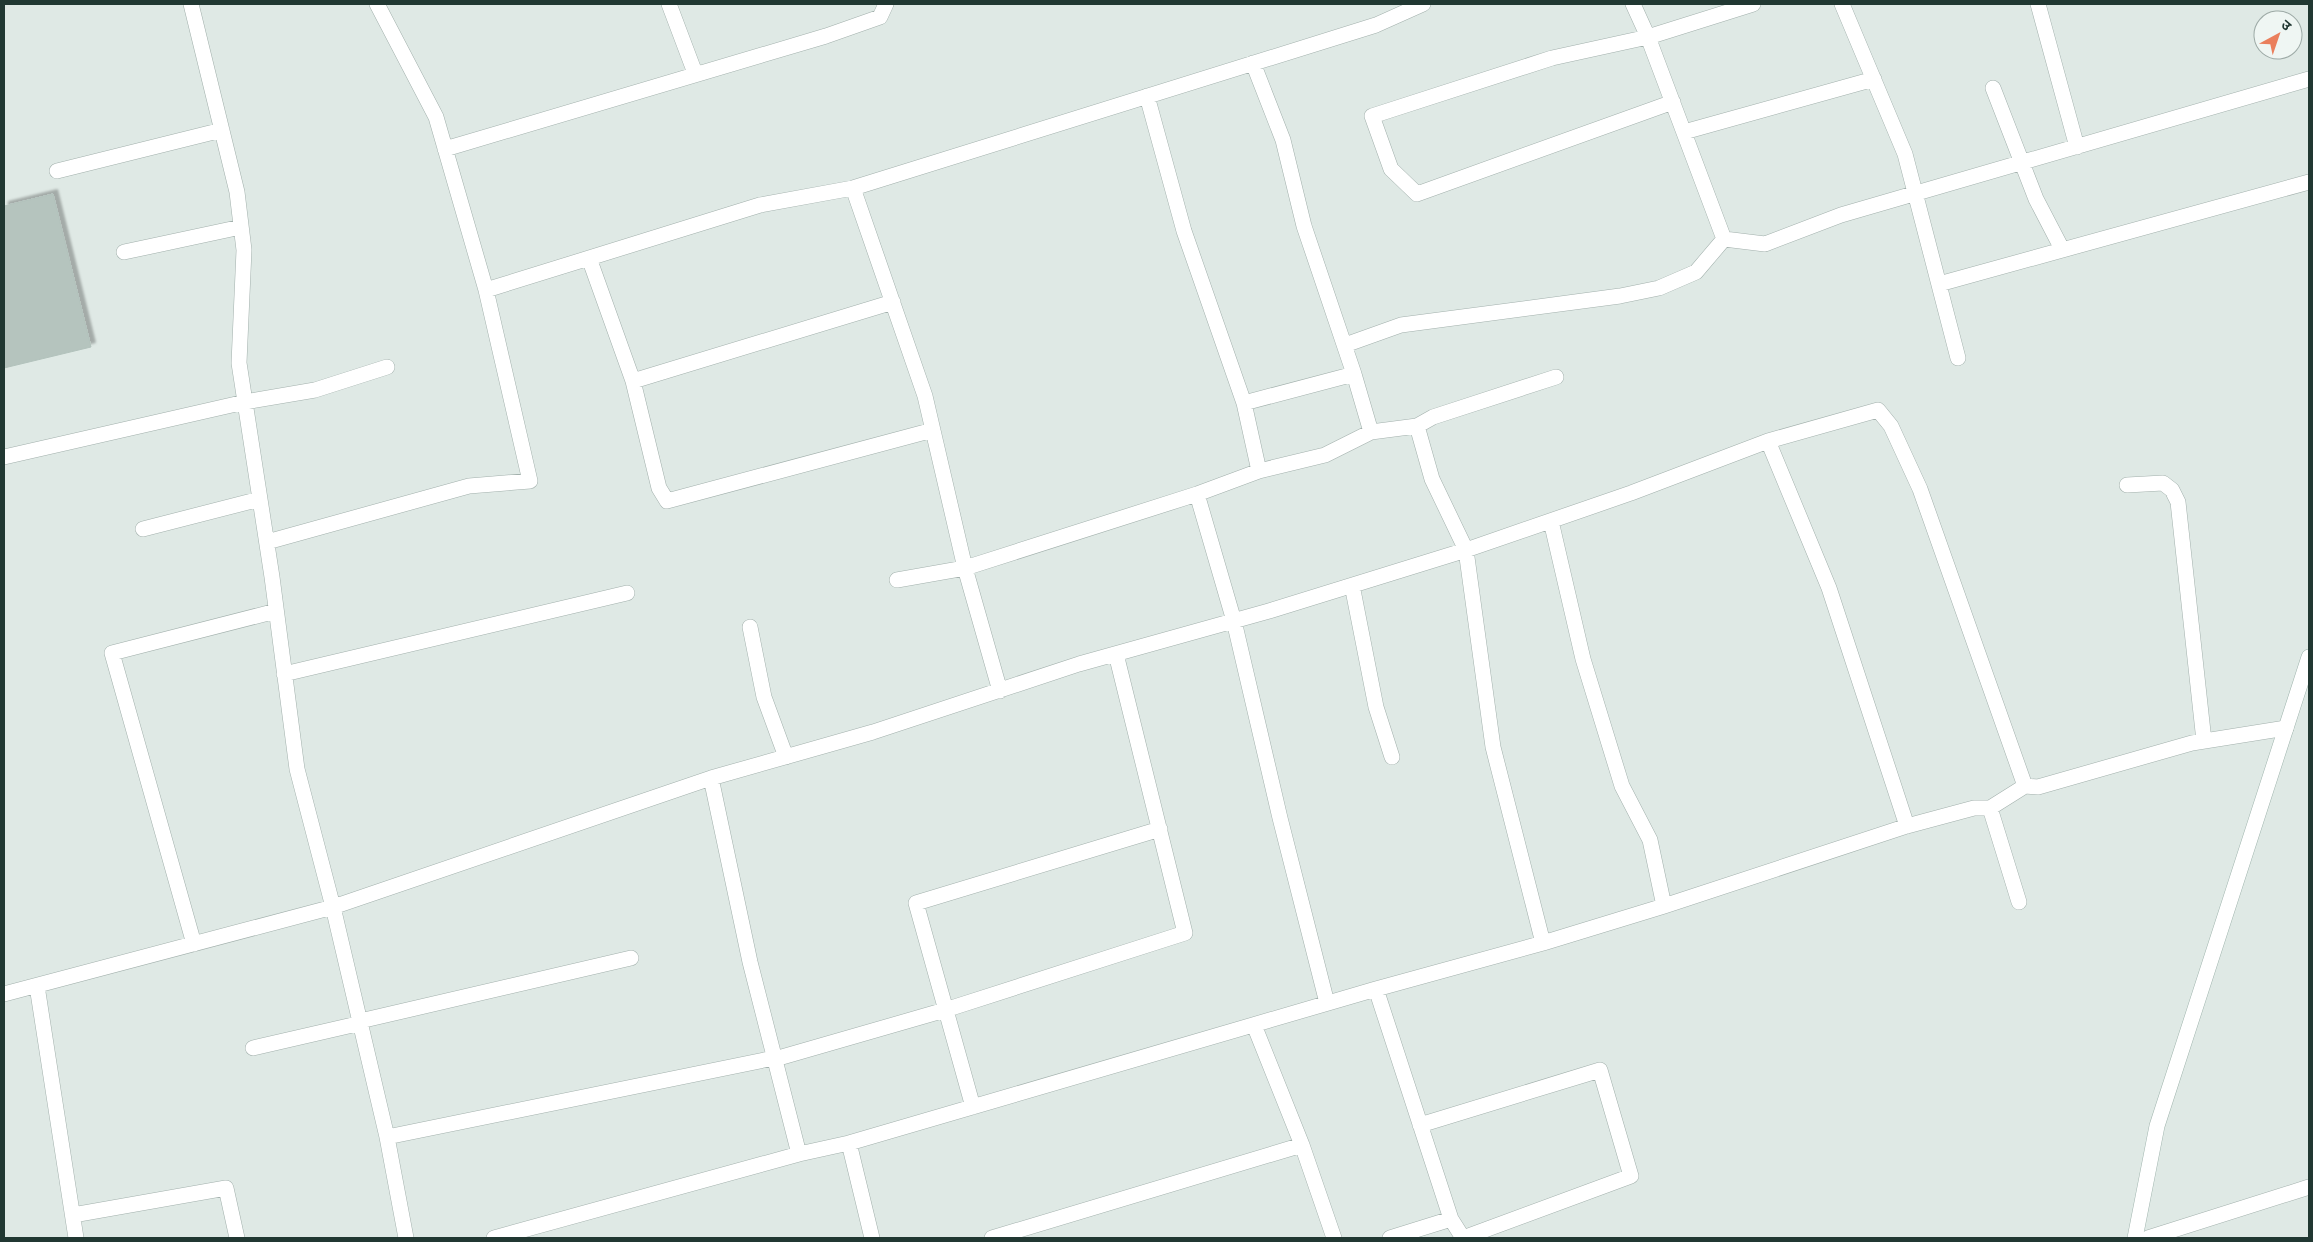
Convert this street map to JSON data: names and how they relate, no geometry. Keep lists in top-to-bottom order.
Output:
{
  "north": "top right"
}
